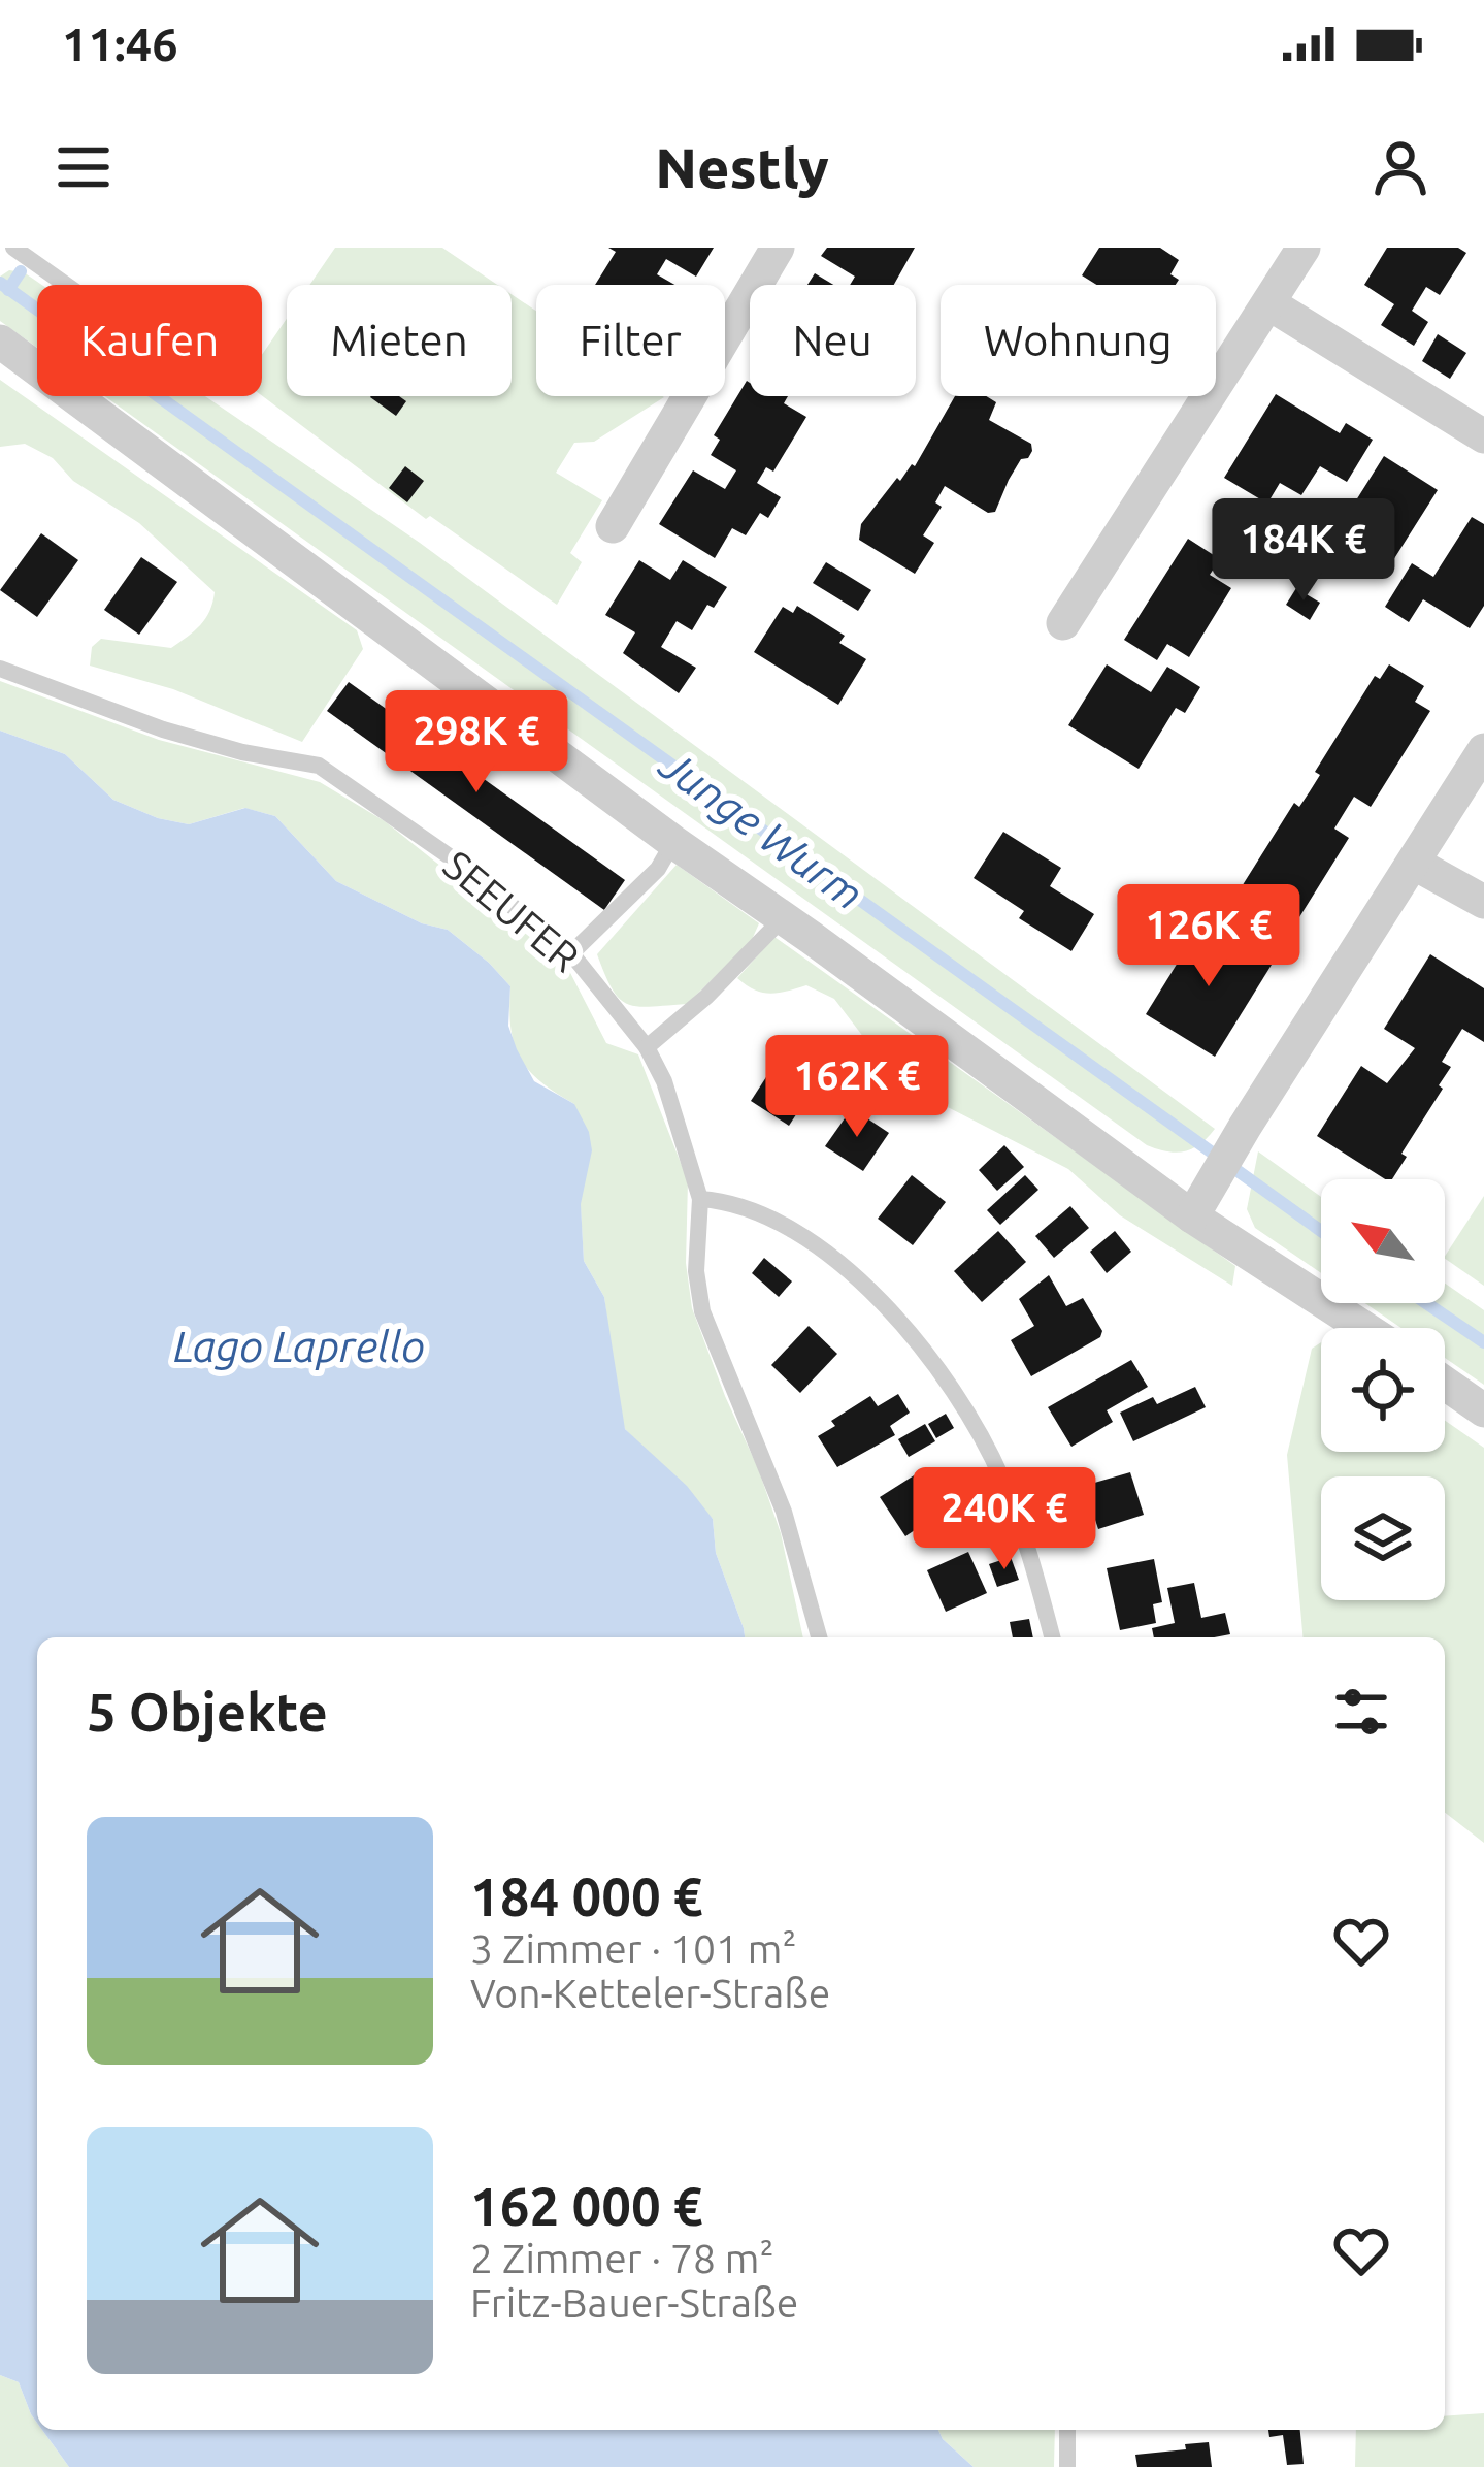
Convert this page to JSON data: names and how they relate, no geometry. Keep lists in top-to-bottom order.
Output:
{
  "streets": {
    "lane": ["SEEUFER"]
  },
  "water": ["Junge Wurm", "Lago Laprello"],
  "north": "top left",
  "page": {
    "status": "11:46",
    "header": "Nestly",
    "chip": [
      "Kaufen",
      "Mieten",
      "Filter",
      "Neu",
      "Wohnung"
    ],
    "price": [
      "184K €",
      "298K €",
      "126K €",
      "162K €",
      "240K €"
    ],
    "heading": "5 Objekte",
    "list": [
      {
        "name": "184 000 €",
        "note": "3 Zimmer · 101 m² · Von-Ketteler-Straße"
      },
      {
        "name": "162 000 €",
        "note": "2 Zimmer · 78 m² · Fritz-Bauer-Straße"
      }
    ]
  }
}
